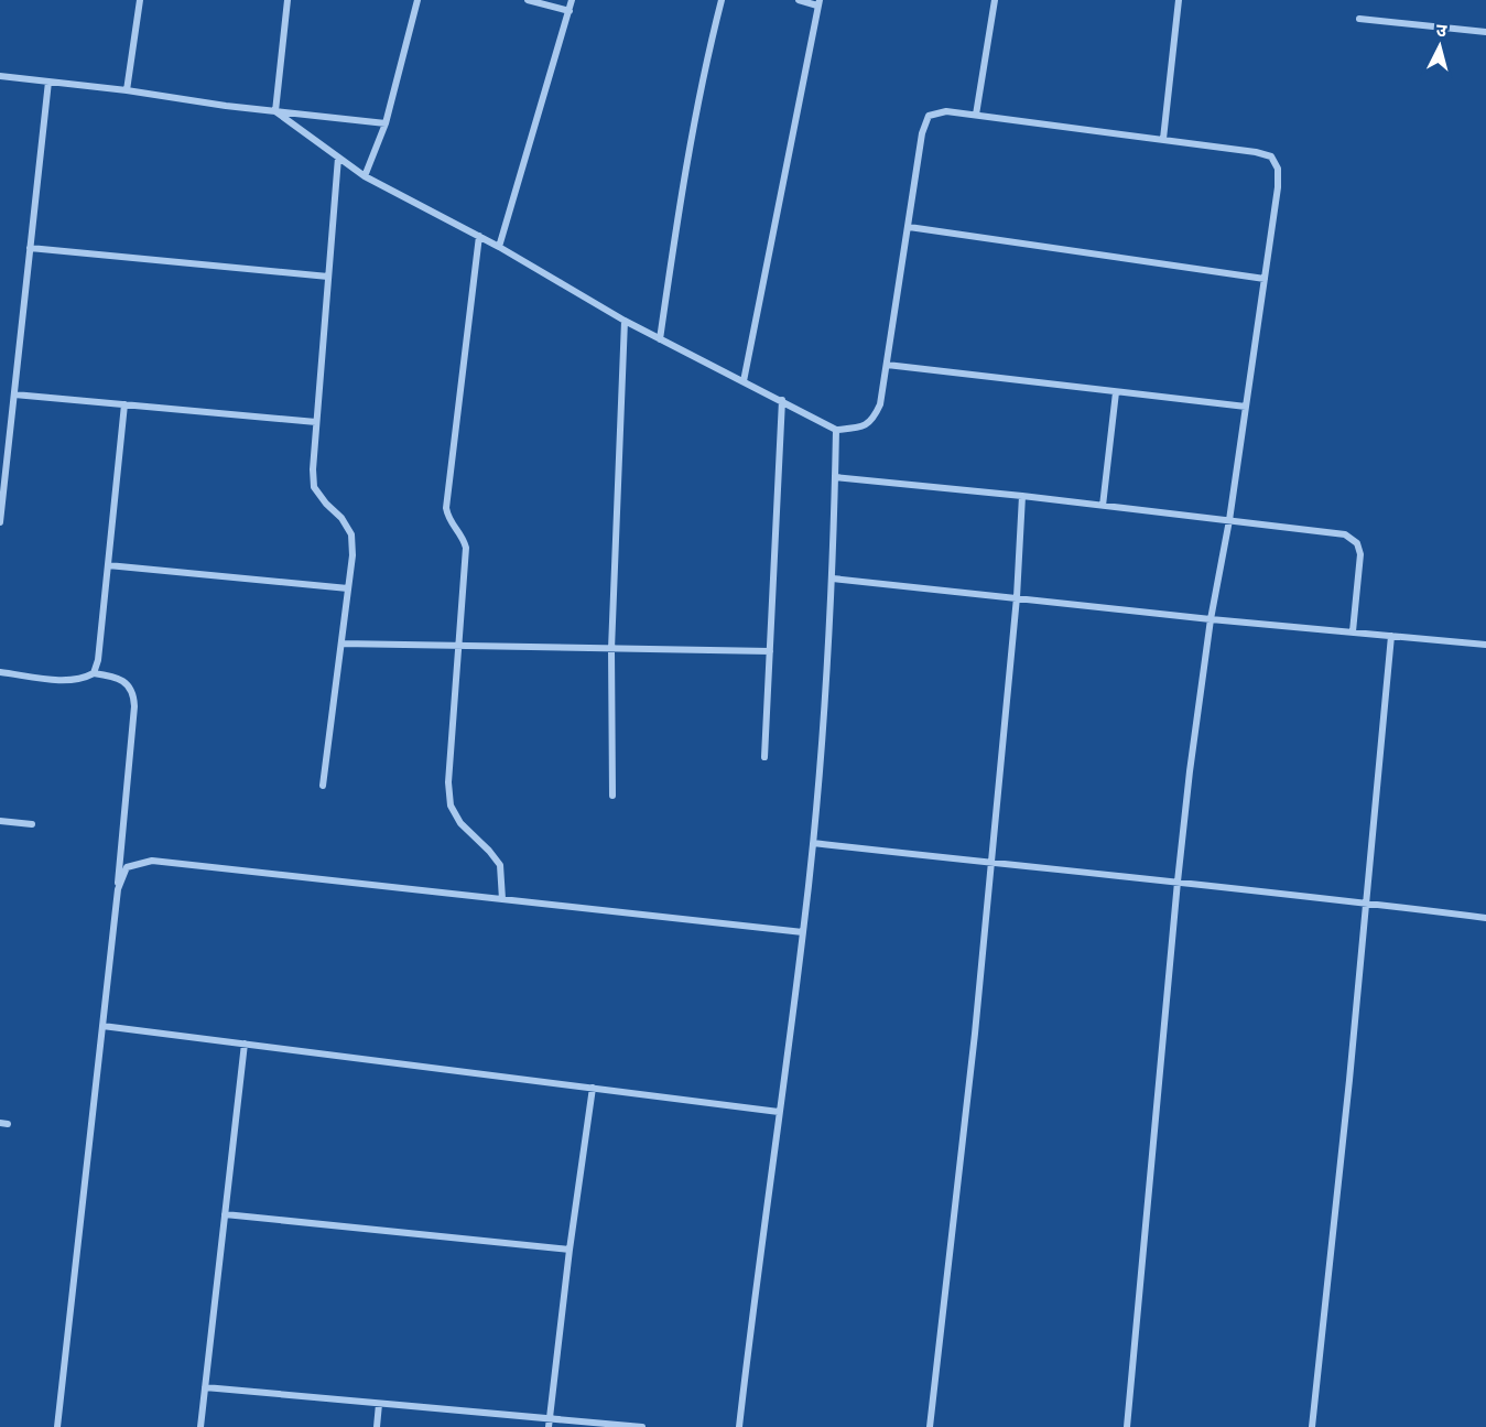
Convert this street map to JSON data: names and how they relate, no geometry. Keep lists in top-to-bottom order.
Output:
{
  "north": "top"
}
